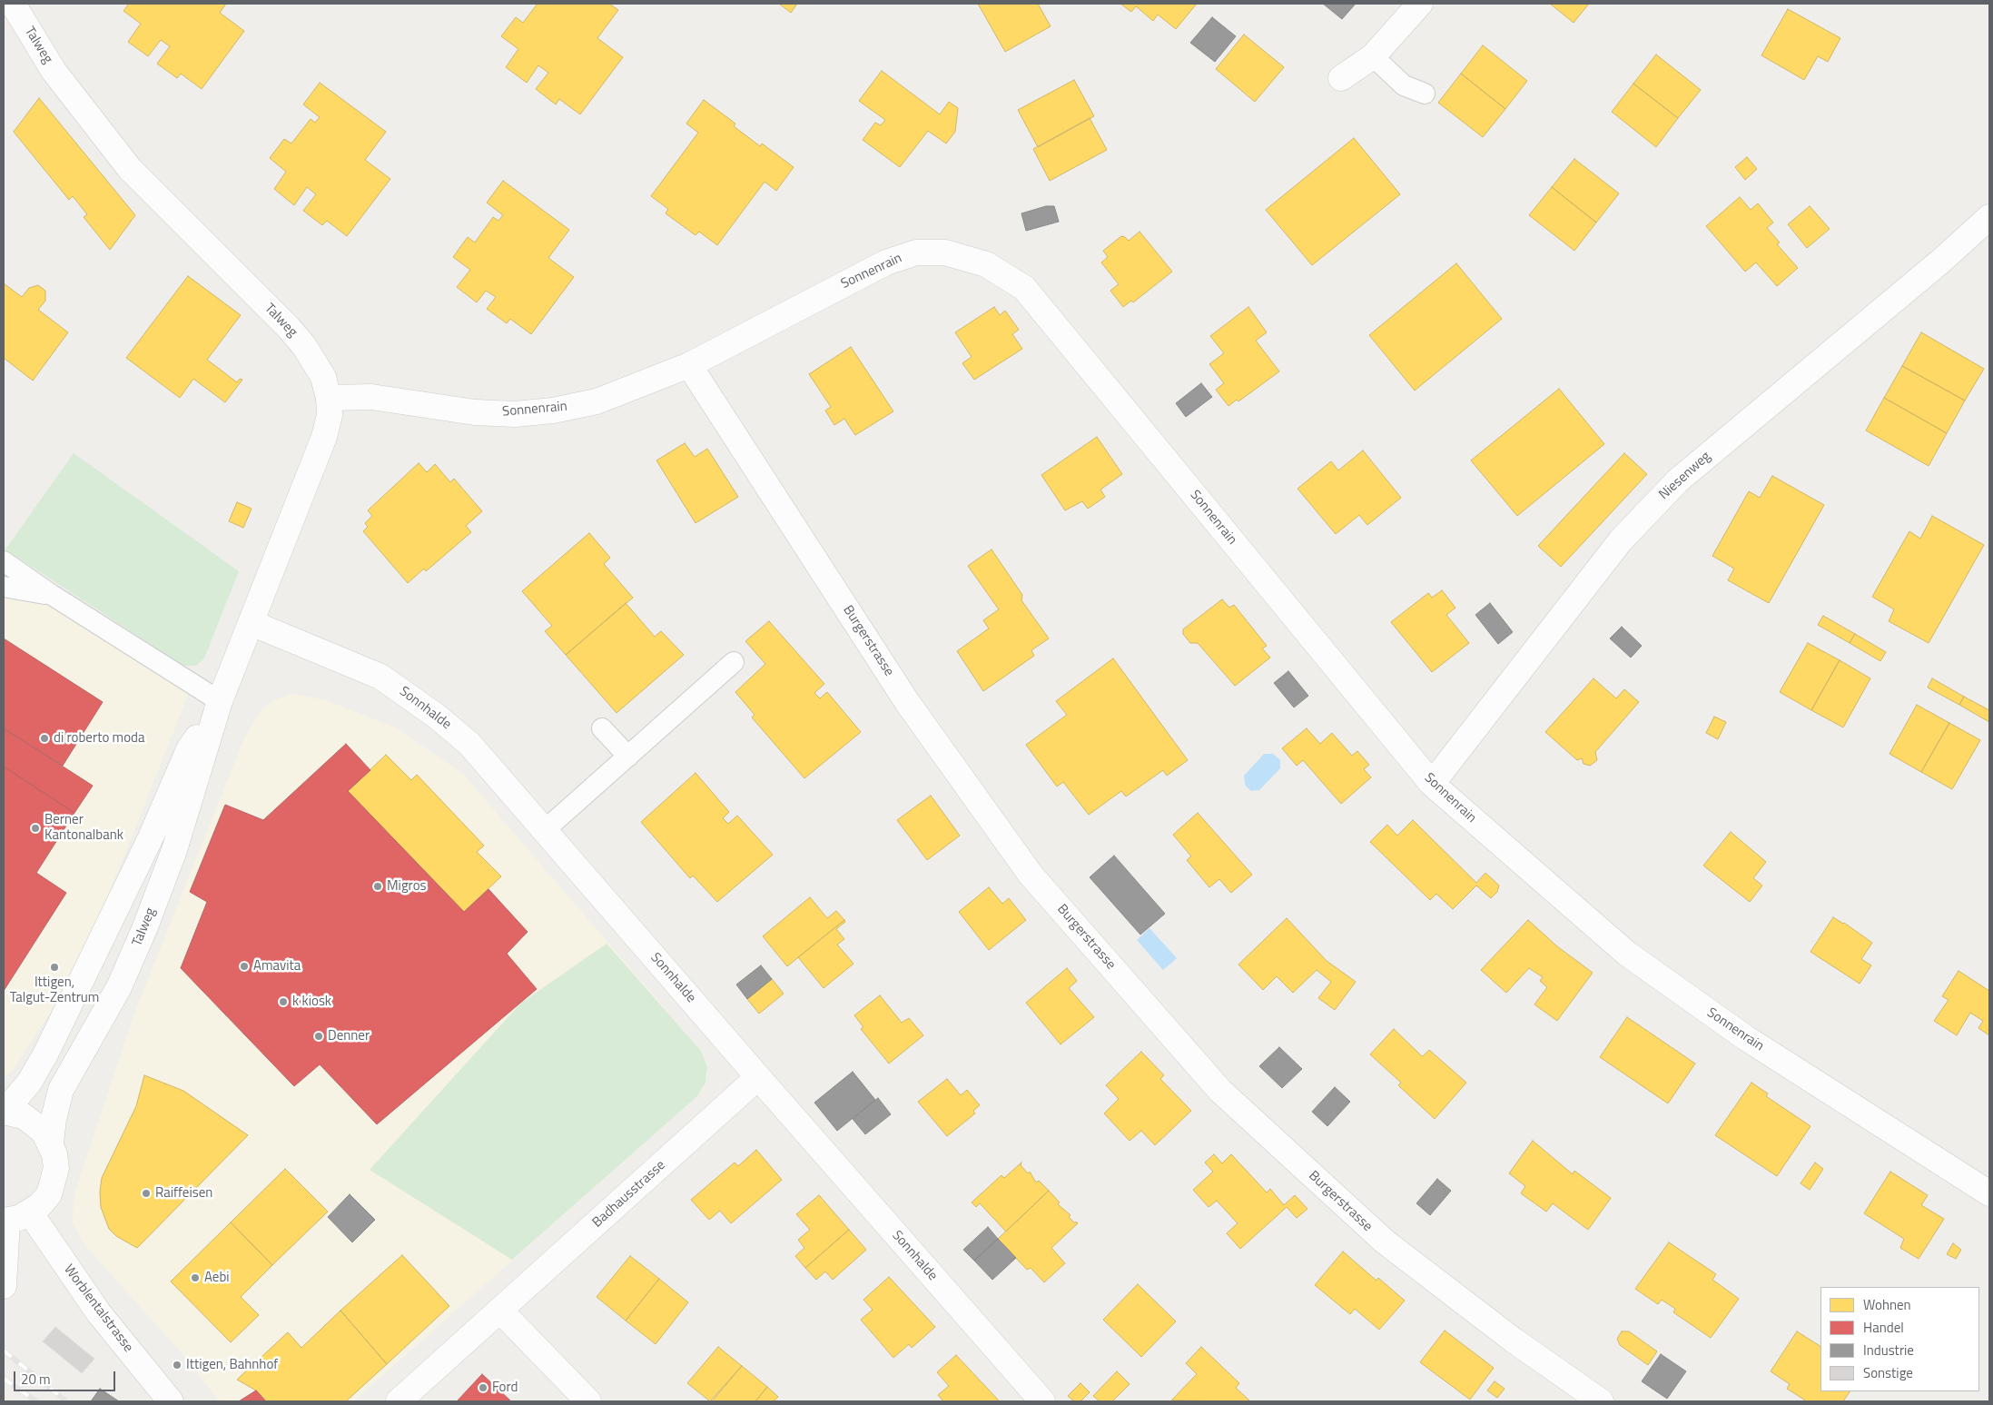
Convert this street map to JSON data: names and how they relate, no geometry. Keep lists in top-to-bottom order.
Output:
{
  "streets": {
    "street": [
      "Talweg",
      "Sonnenrain",
      "Niesenweg",
      "Burgerstrasse",
      "Sonnhalde",
      "Badhausstrasse",
      "Worblentalstrasse"
    ]
  },
  "crossings": [
    ["Talweg", "Sonnenrain"],
    ["Talweg", "Sonnhalde"],
    ["Sonnenrain", "Niesenweg"],
    ["Sonnenrain", "Burgerstrasse"],
    ["Sonnhalde", "Badhausstrasse"]
  ],
  "places": [
    "di roberto moda",
    "Berner Kantonalbank",
    "Migros",
    "Amavita",
    "Ittigen, Talgut-Zentrum",
    "k kiosk",
    "Denner",
    "Raiffeisen",
    "Aebi",
    "Ittigen, Bahnhof",
    "Ford"
  ],
  "legend": [
    "Wohnen",
    "Handel",
    "Industrie",
    "Sonstige"
  ],
  "scale_bar": "20 m"
}
